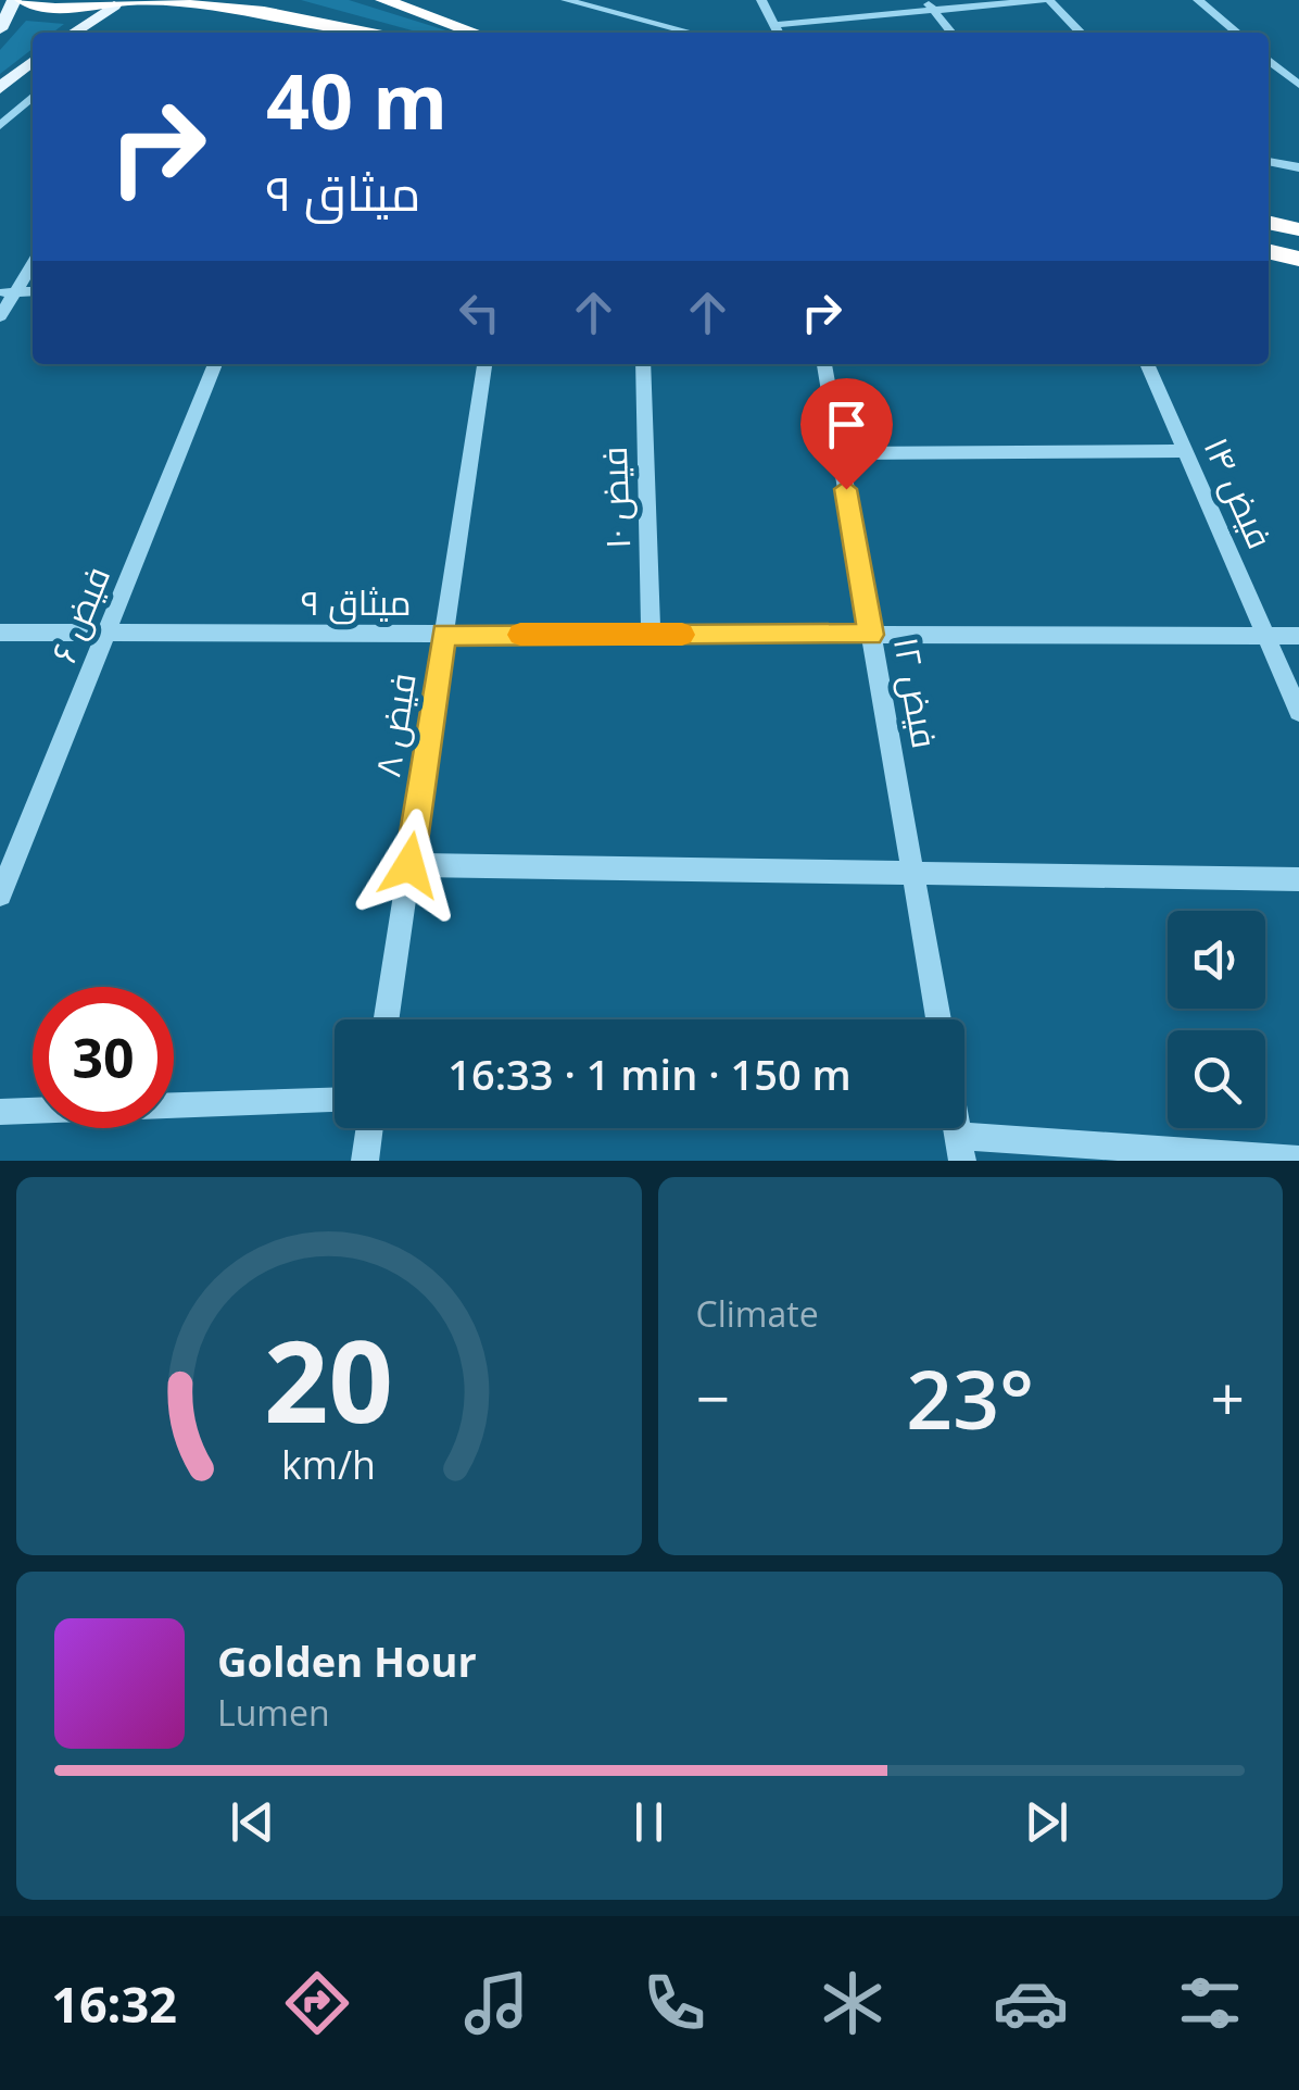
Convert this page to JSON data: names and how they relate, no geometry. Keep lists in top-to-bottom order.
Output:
{
  "streets": {
    "street": [
      "فیض ۱۴",
      "فیض ۱۰",
      "میثاق ۹",
      "فیض ۶",
      "فیض ۱۲",
      "فیض ۸"
    ]
  },
  "crossings": [
    ["فیض ۱۴", "میثاق ۹"],
    ["فیض ۱۰", "میثاق ۹"],
    ["میثاق ۹", "فیض ۶"],
    ["میثاق ۹", "فیض ۱۲"],
    ["میثاق ۹", "فیض ۸"]
  ],
  "page": {
    "turn": ["40 m", "میثاق ۹"],
    "limit": "30",
    "trip": "16:33 · 1 min · 150 m",
    "tile": "Climate",
    "heat": ["−", "23°", "+"],
    "song": ["Golden Hour", "Lumen"],
    "tabs": "16:32",
    "gauge": ["20", "km/h"]
  }
}
